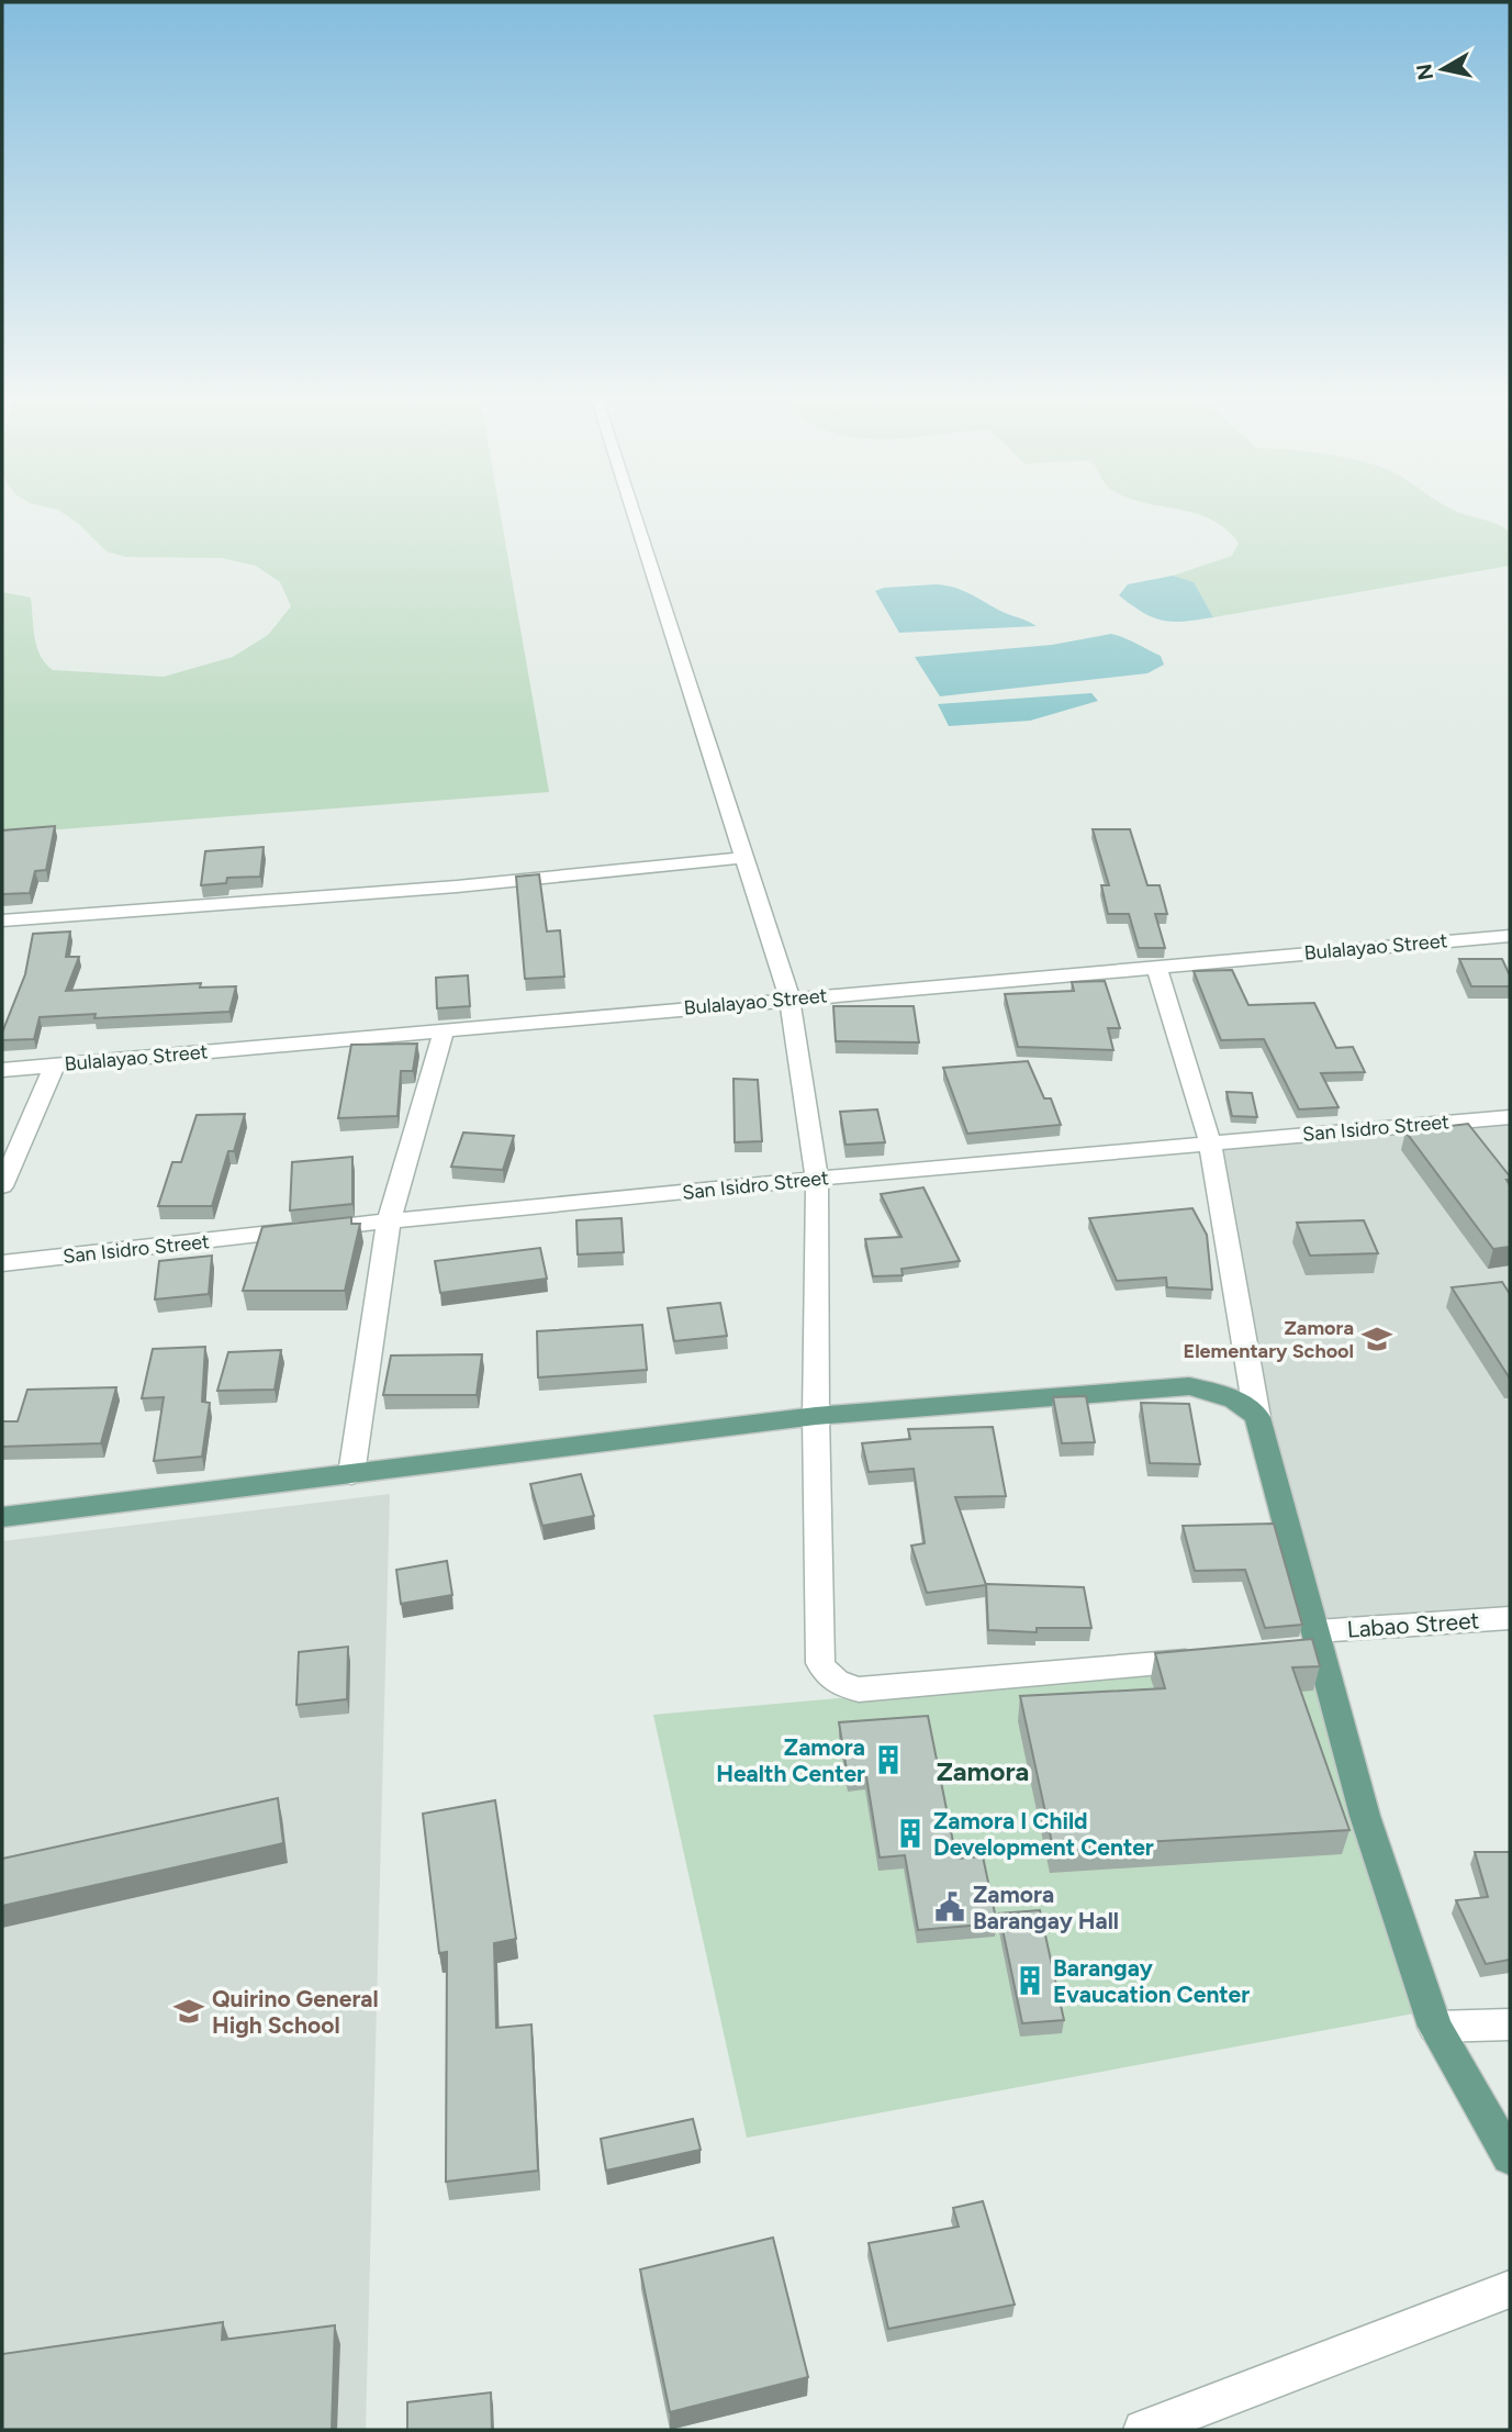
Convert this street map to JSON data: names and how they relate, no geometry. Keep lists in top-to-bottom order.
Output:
{
  "streets": {
    "street": ["Bulalayao Street", "San Isidro Street", "Labao Street"]
  },
  "districts": ["Zamora"],
  "places": {
    "school or university": ["Zamora Elementary School", "Quirino General High School"],
    "building": ["Zamora Health Center", "Zamora I Child Development Center", "Barangay Evaucation Center"],
    "public building": ["Zamora Barangay Hall"]
  },
  "north": "left"
}
